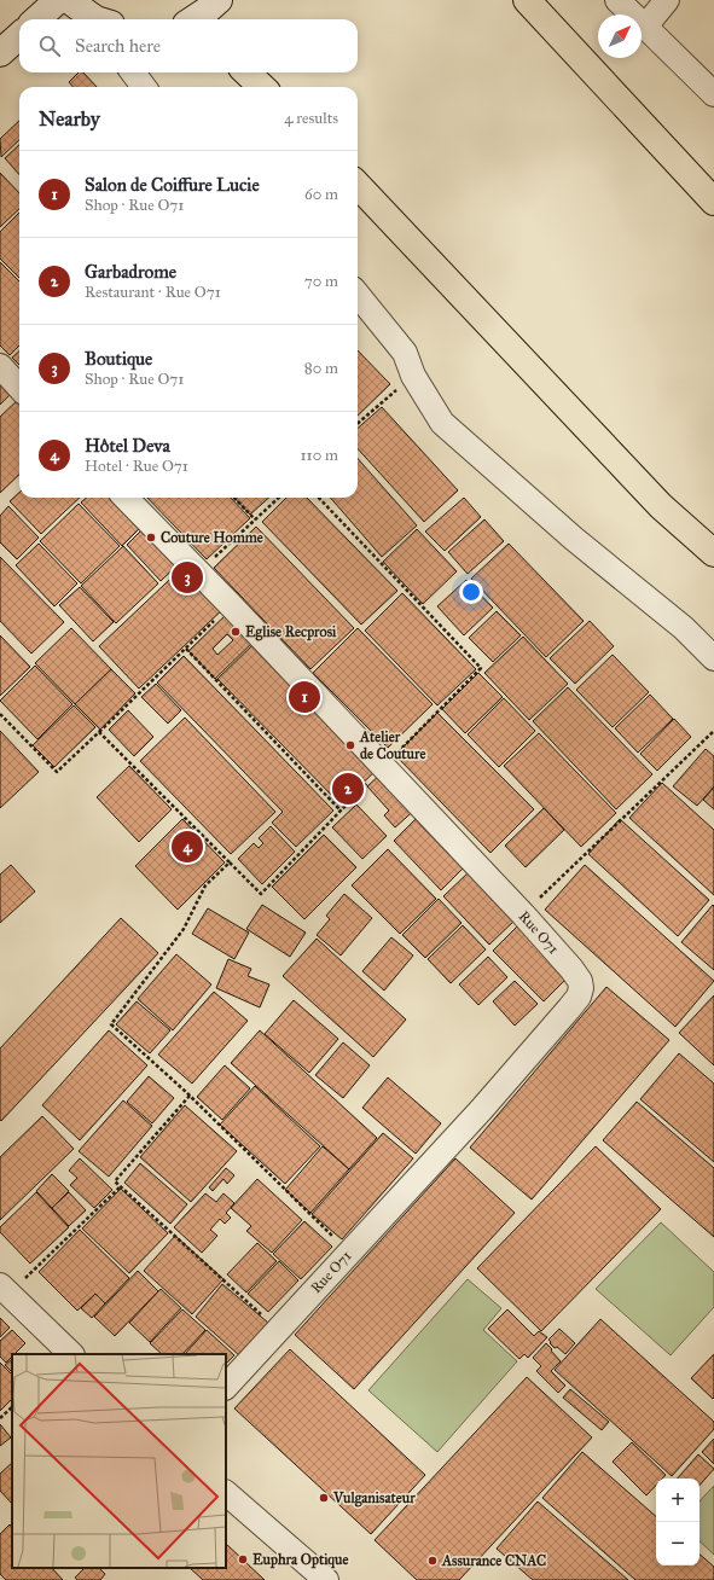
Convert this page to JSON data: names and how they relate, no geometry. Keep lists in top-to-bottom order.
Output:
{
  "streets": {
    "street": ["Rue O71"]
  },
  "places": [
    "Couture Homme",
    "Eglise Recprosi",
    "Atelier de Couture",
    "Vulganisateur",
    "Euphra Optique",
    "Assurance CNAC"
  ],
  "north": "top right",
  "page": {
    "search": "Search here",
    "heading": ["Nearby", "4 results"],
    "list": [
      {
        "mark": "1",
        "name": "Salon de Coiffure Lucie",
        "note": "Shop · Rue O71",
        "value": "60 m"
      },
      {
        "mark": "2",
        "name": "Garbadrome",
        "note": "Restaurant · Rue O71",
        "value": "70 m"
      },
      {
        "mark": "3",
        "name": "Boutique",
        "note": "Shop · Rue O71",
        "value": "80 m"
      },
      {
        "mark": "4",
        "name": "Hôtel Deva",
        "note": "Hotel · Rue O71",
        "value": "110 m"
      }
    ],
    "pins": [
      "3",
      "1",
      "2",
      "4"
    ],
    "map_buttons": ["+", "−"]
  }
}
